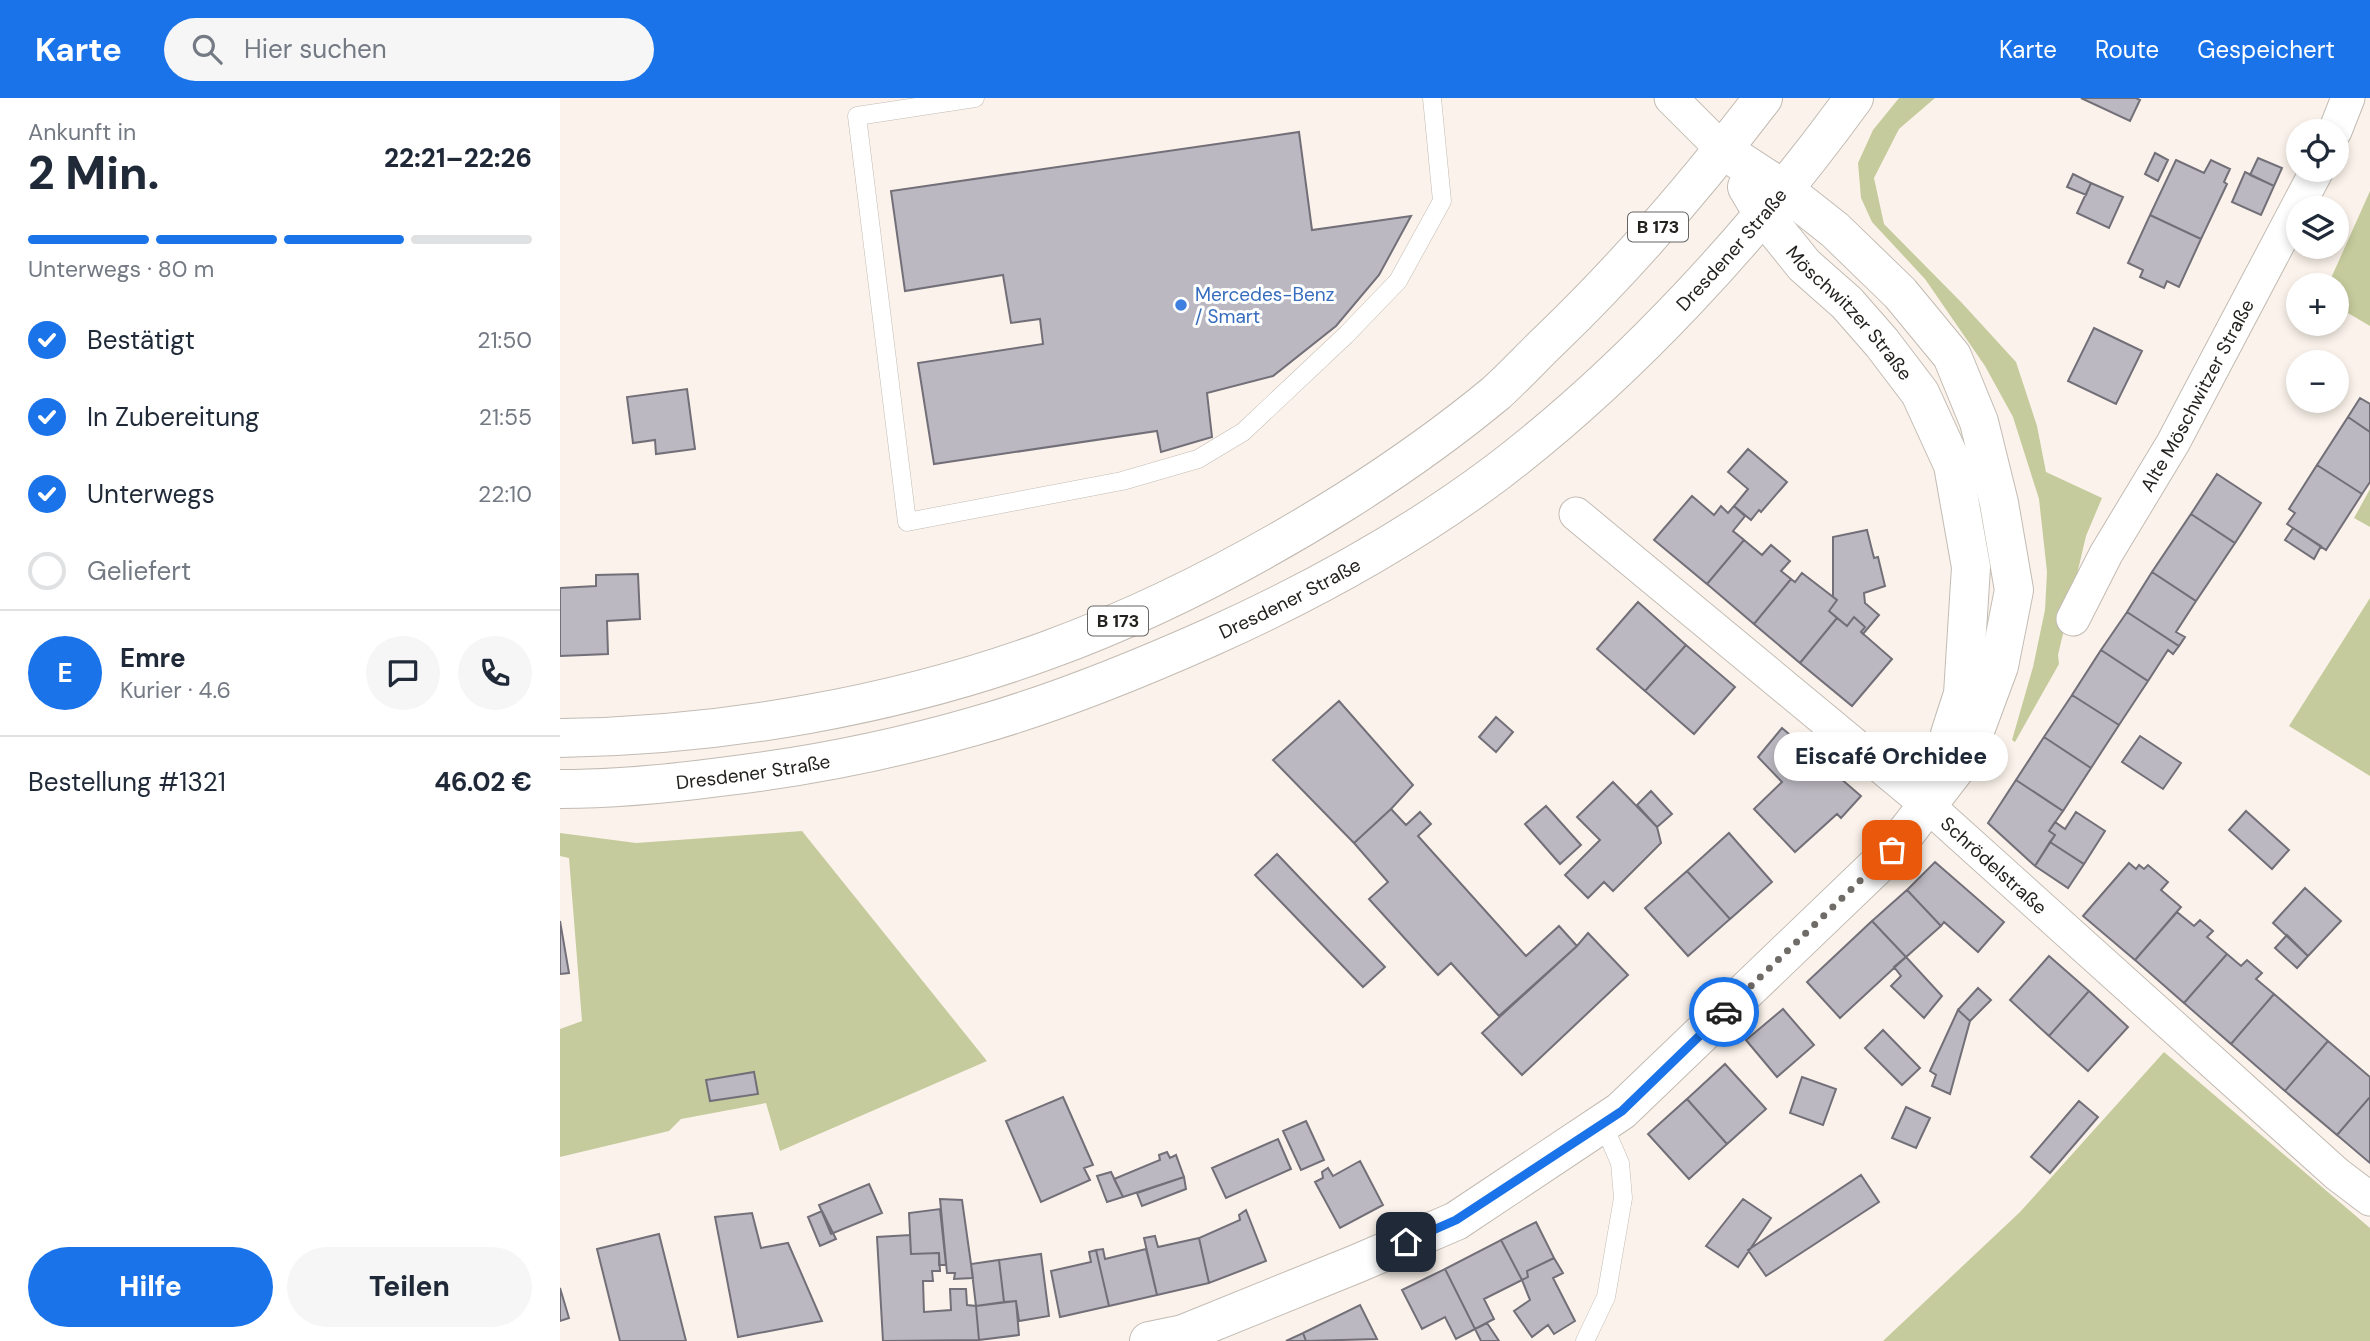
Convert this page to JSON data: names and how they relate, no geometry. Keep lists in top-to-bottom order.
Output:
{
  "streets": {
    "main road": ["B 173", "Dresdener Straße"],
    "street": ["Alte Möschwitzer Straße", "Schrödelstraße"]
  },
  "places": ["Mercedes-Benz / Smart", "Eiscafé Orchidee"],
  "page": {
    "header": "Karte",
    "search": "Hier suchen",
    "nav": ["Karte", "Route", "Gespeichert"],
    "heading": ["2 Min.", "Ankunft in", "22:21–22:26"],
    "panel": [
      "Emre",
      "Kurier · 4.6",
      "Bestellung #1321",
      "46.02 €"
    ],
    "map_buttons": ["+", "−"],
    "bar": "Unterwegs · 80 m",
    "list": [
      ["Bestätigt", "21:50"],
      ["In Zubereitung", "21:55"],
      ["Unterwegs", "22:10"],
      "Geliefert"
    ],
    "round": "E",
    "bubble": "Eiscafé Orchidee",
    "buttons": ["Hilfe", "Teilen"]
  }
}
